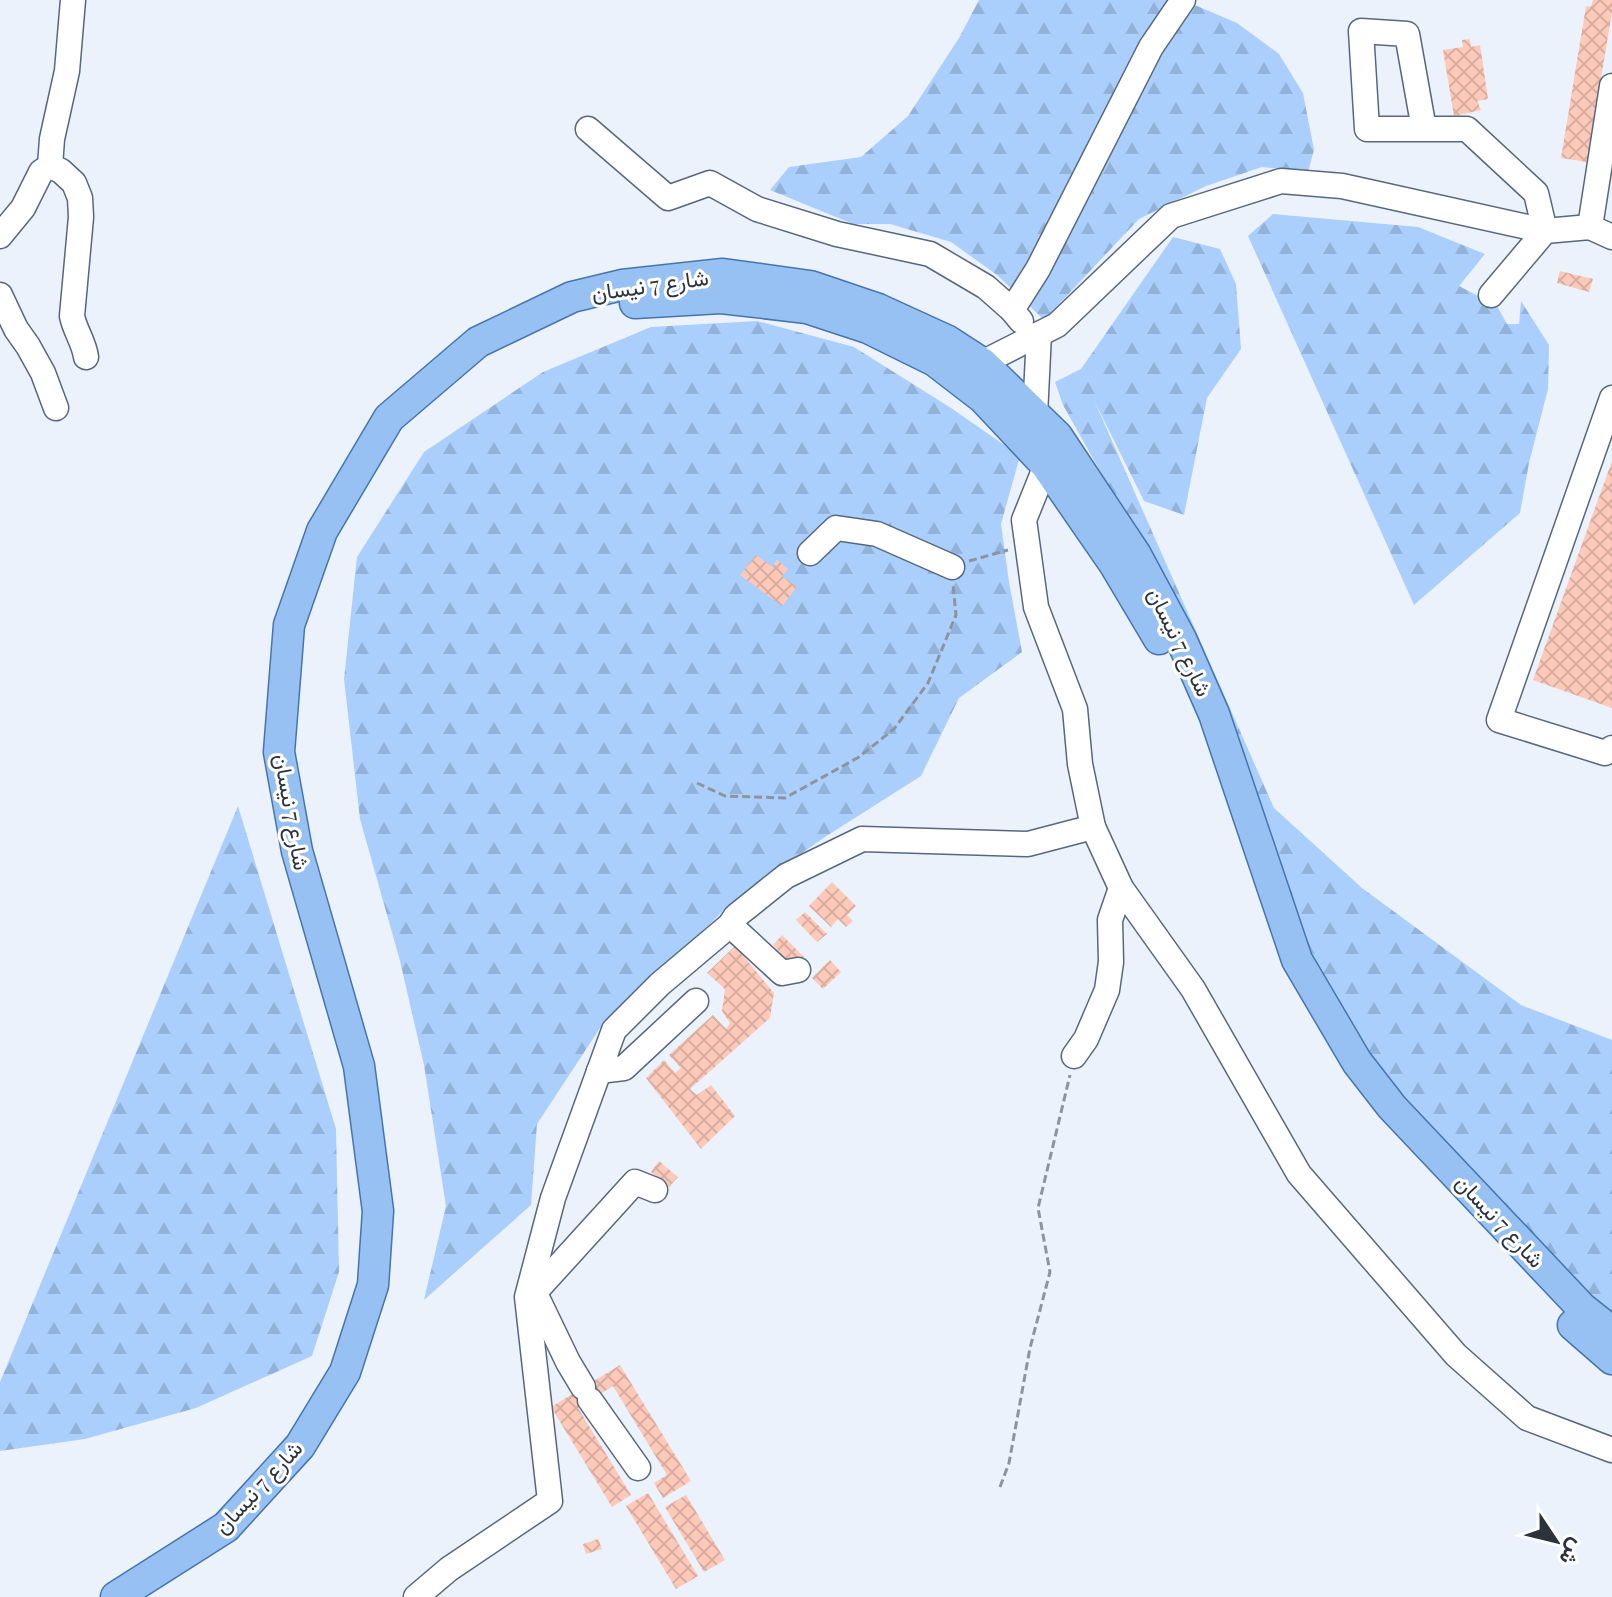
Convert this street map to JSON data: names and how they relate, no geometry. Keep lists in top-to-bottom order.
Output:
{
  "streets": {
    "main road": ["شارع 7 نيسان"]
  },
  "north": "bottom right"
}
